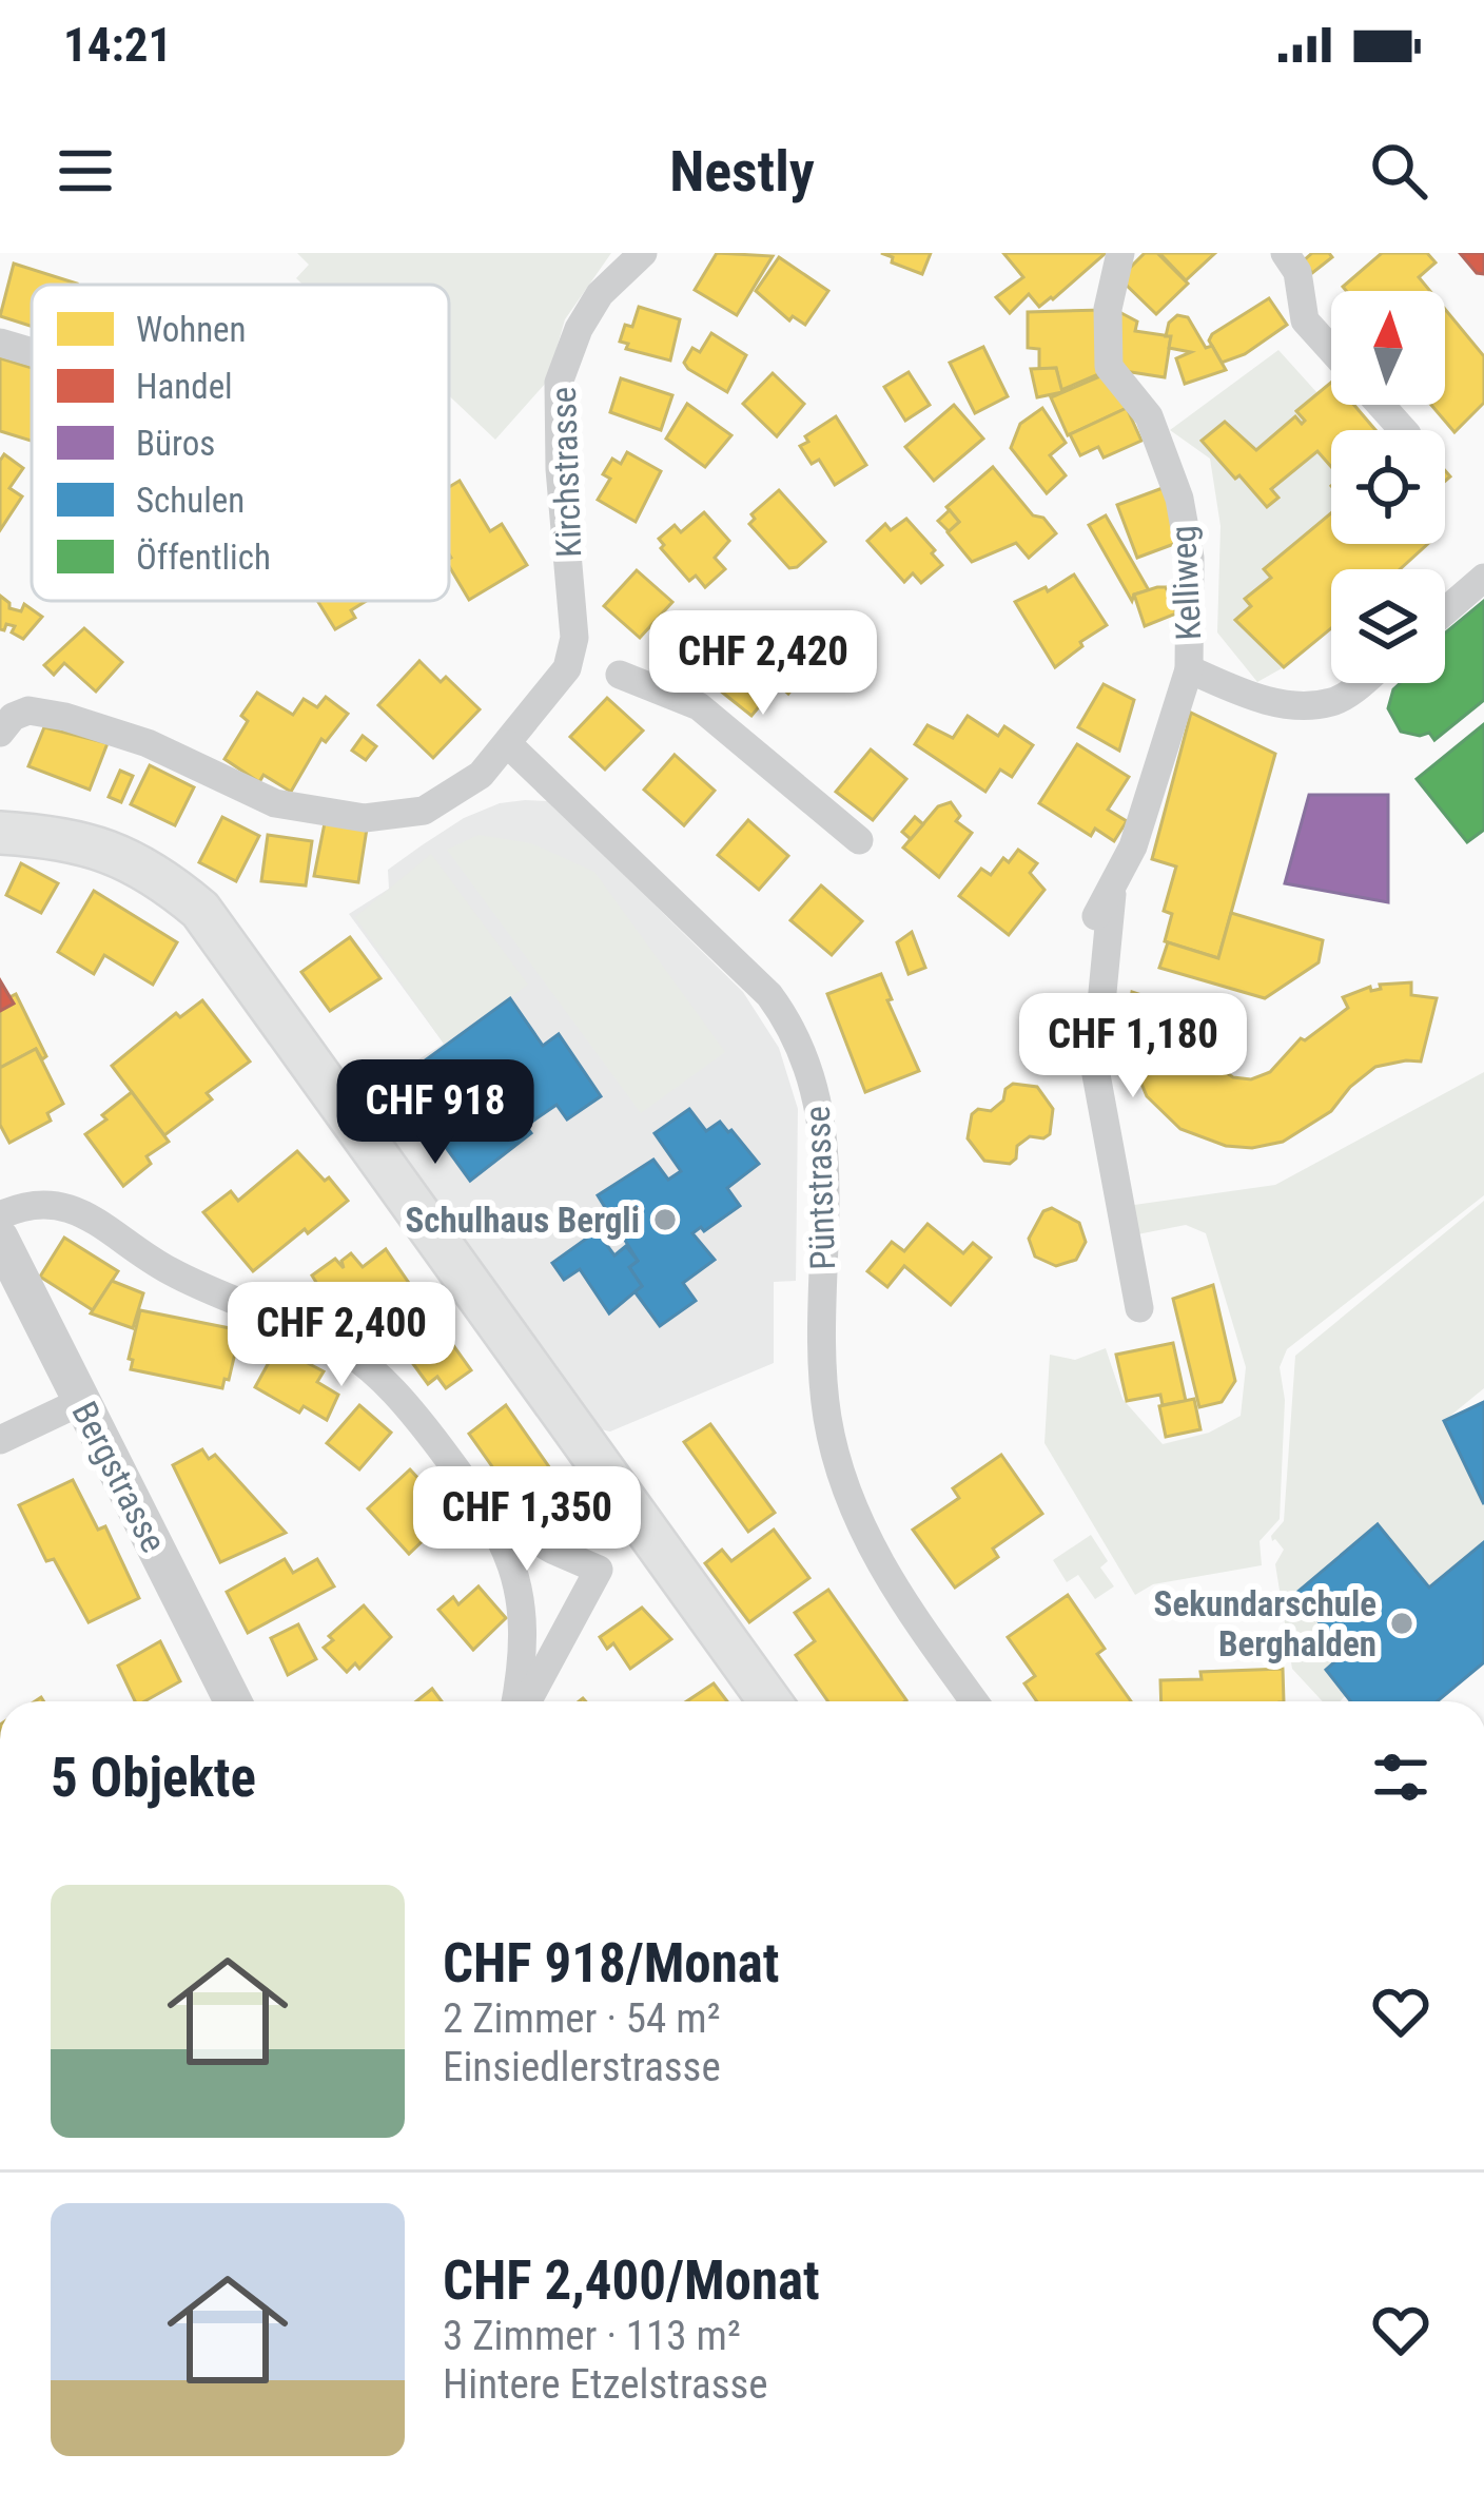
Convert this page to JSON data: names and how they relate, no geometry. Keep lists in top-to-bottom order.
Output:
{
  "streets": {
    "street": [
      "Kirchstrasse",
      "Kelliweg",
      "Püntstrasse",
      "Bergstrasse"
    ]
  },
  "crossings": [
    ["Kirchstrasse", "Püntstrasse"]
  ],
  "places": ["Schulhaus Bergli", "Sekundarschule Berghalden"],
  "legend": [
    "Wohnen",
    "Handel",
    "Büros",
    "Schulen",
    "Öffentlich"
  ],
  "north": "top",
  "page": {
    "status": "14:21",
    "header": "Nestly",
    "price": [
      "CHF 2,420",
      "CHF 1,180",
      "CHF 918",
      "CHF 2,400",
      "CHF 1,350"
    ],
    "heading": "5 Objekte",
    "list": [
      {
        "name": "CHF 918/Monat",
        "note": "2 Zimmer · 54 m² · Einsiedlerstrasse"
      },
      {
        "name": "CHF 2,400/Monat",
        "note": "3 Zimmer · 113 m² · Hintere Etzelstrasse"
      }
    ]
  }
}
